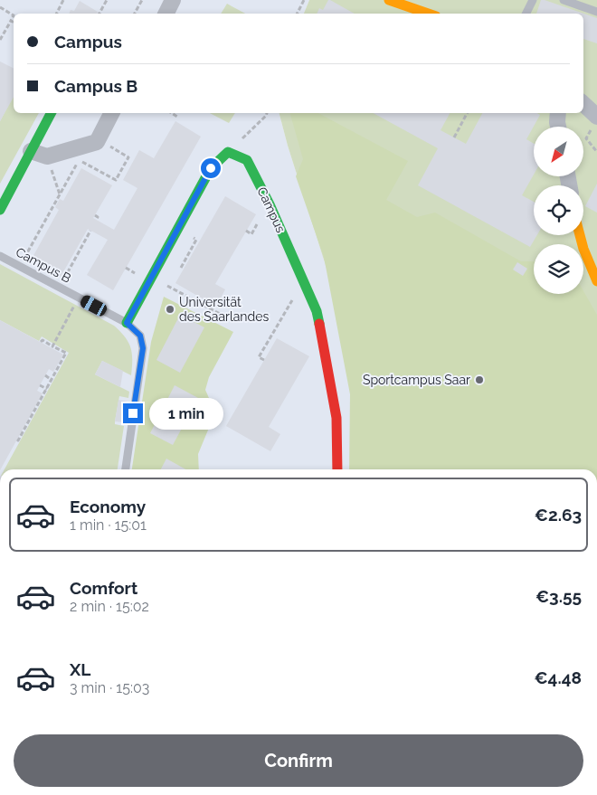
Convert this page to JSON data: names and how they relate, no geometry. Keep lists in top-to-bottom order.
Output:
{
  "streets": {
    "street": ["Campus"],
    "lane": ["Campus B"]
  },
  "places": ["Universität des Saarlandes", "Sportcampus Saar"],
  "north": "bottom left",
  "page": {
    "banner": ["Campus", "Campus B"],
    "bubble": "1 min",
    "list": [
      {
        "name": "Economy",
        "note": "1 min · 15:01",
        "value": "€2.63"
      },
      {
        "name": "Comfort",
        "note": "2 min · 15:02",
        "value": "€3.55"
      },
      {
        "name": "XL",
        "note": "3 min · 15:03",
        "value": "€4.48"
      }
    ],
    "buttons": "Confirm"
  }
}
